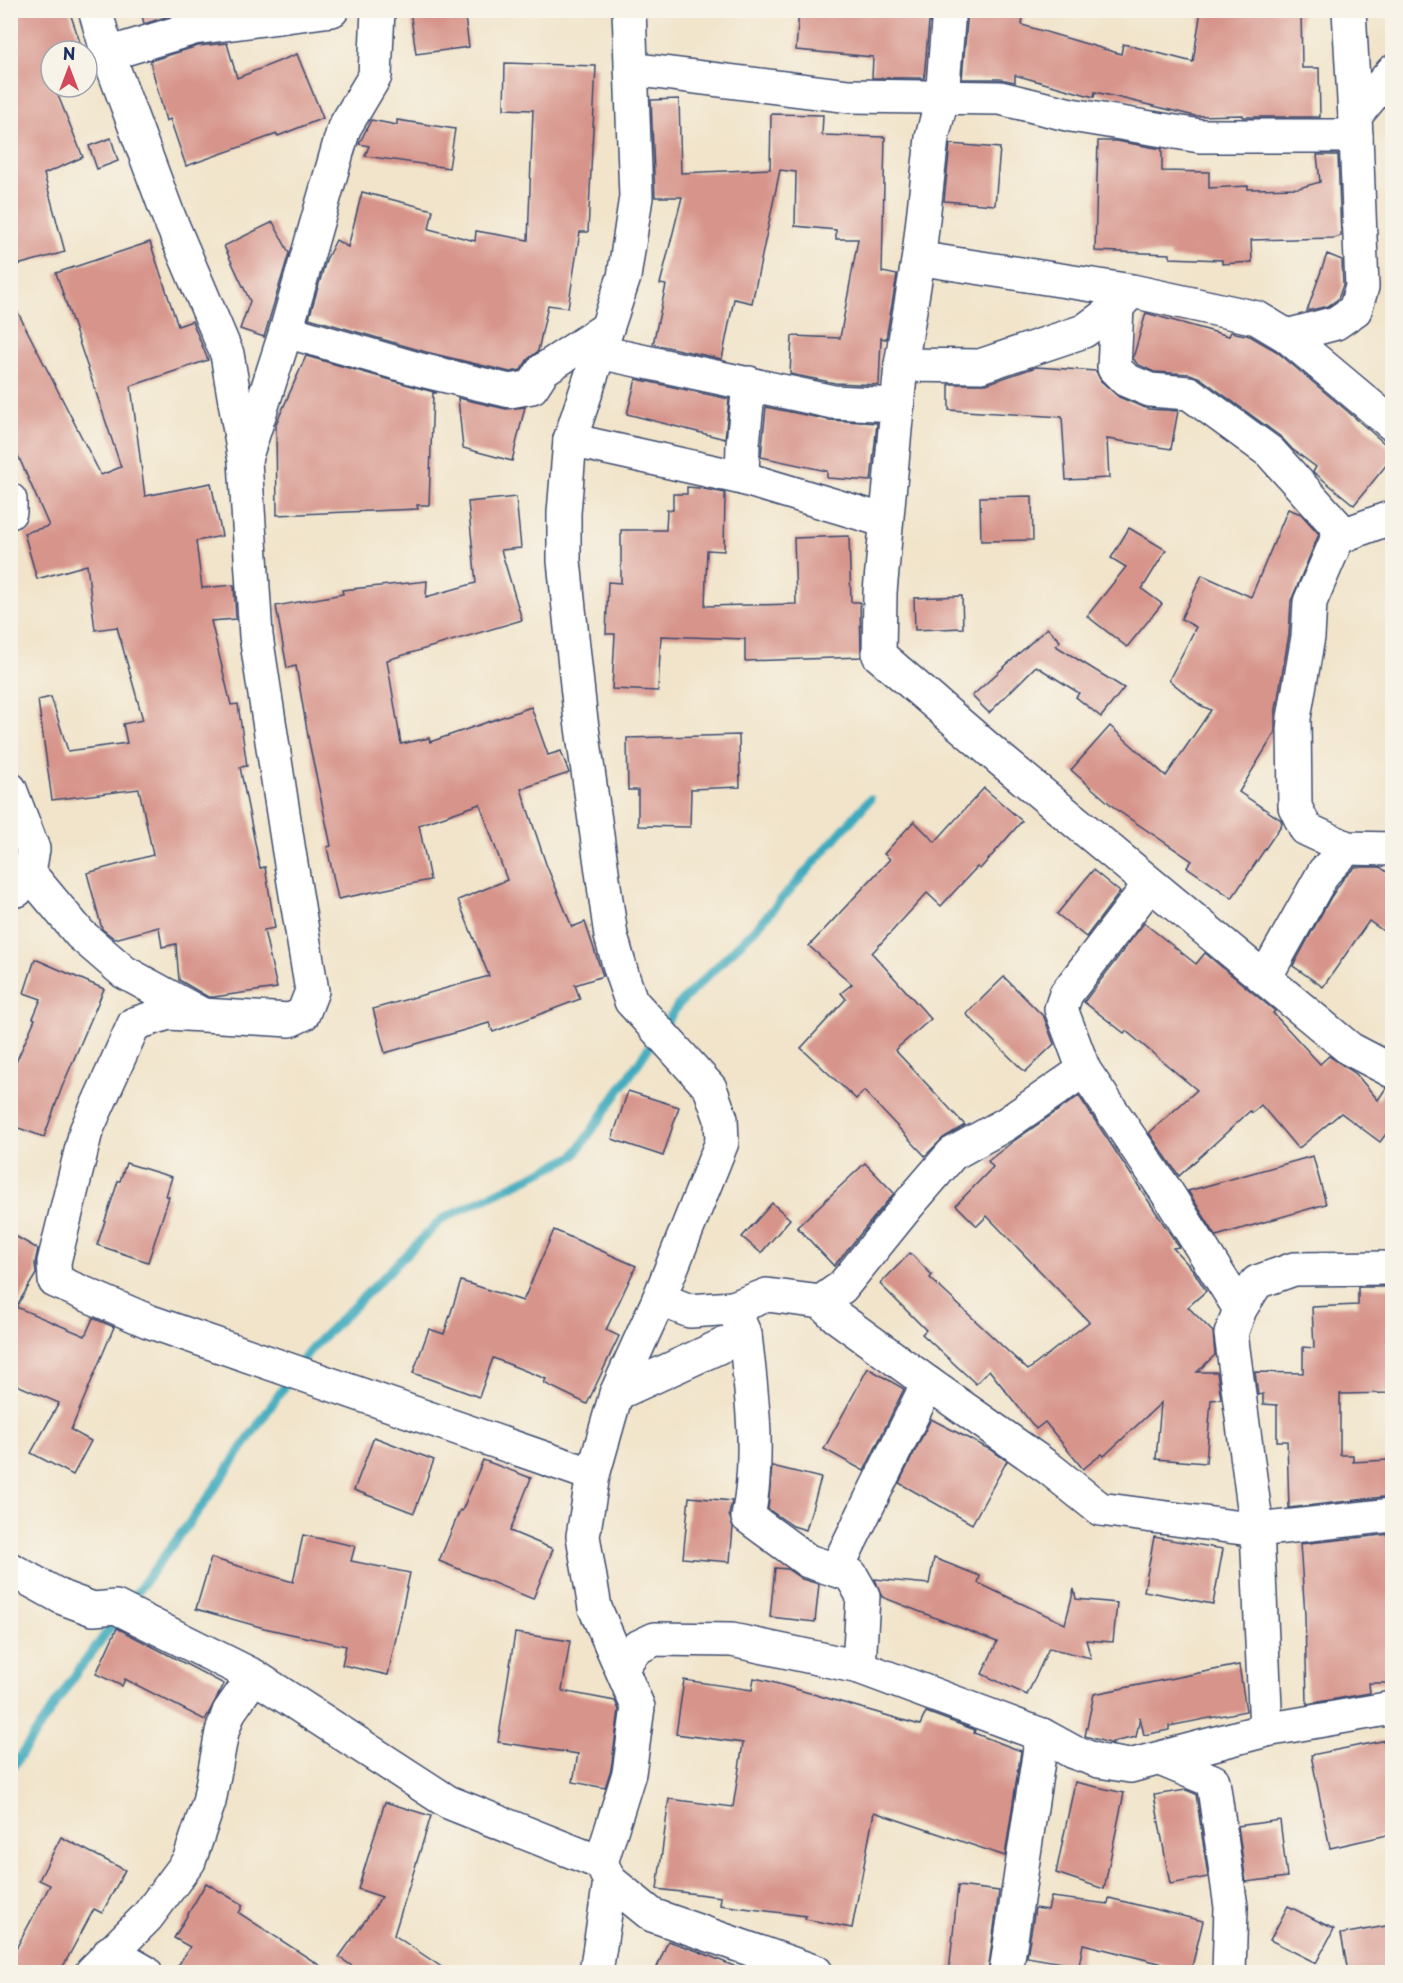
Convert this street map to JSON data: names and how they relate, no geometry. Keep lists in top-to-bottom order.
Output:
{
  "north": "top"
}
